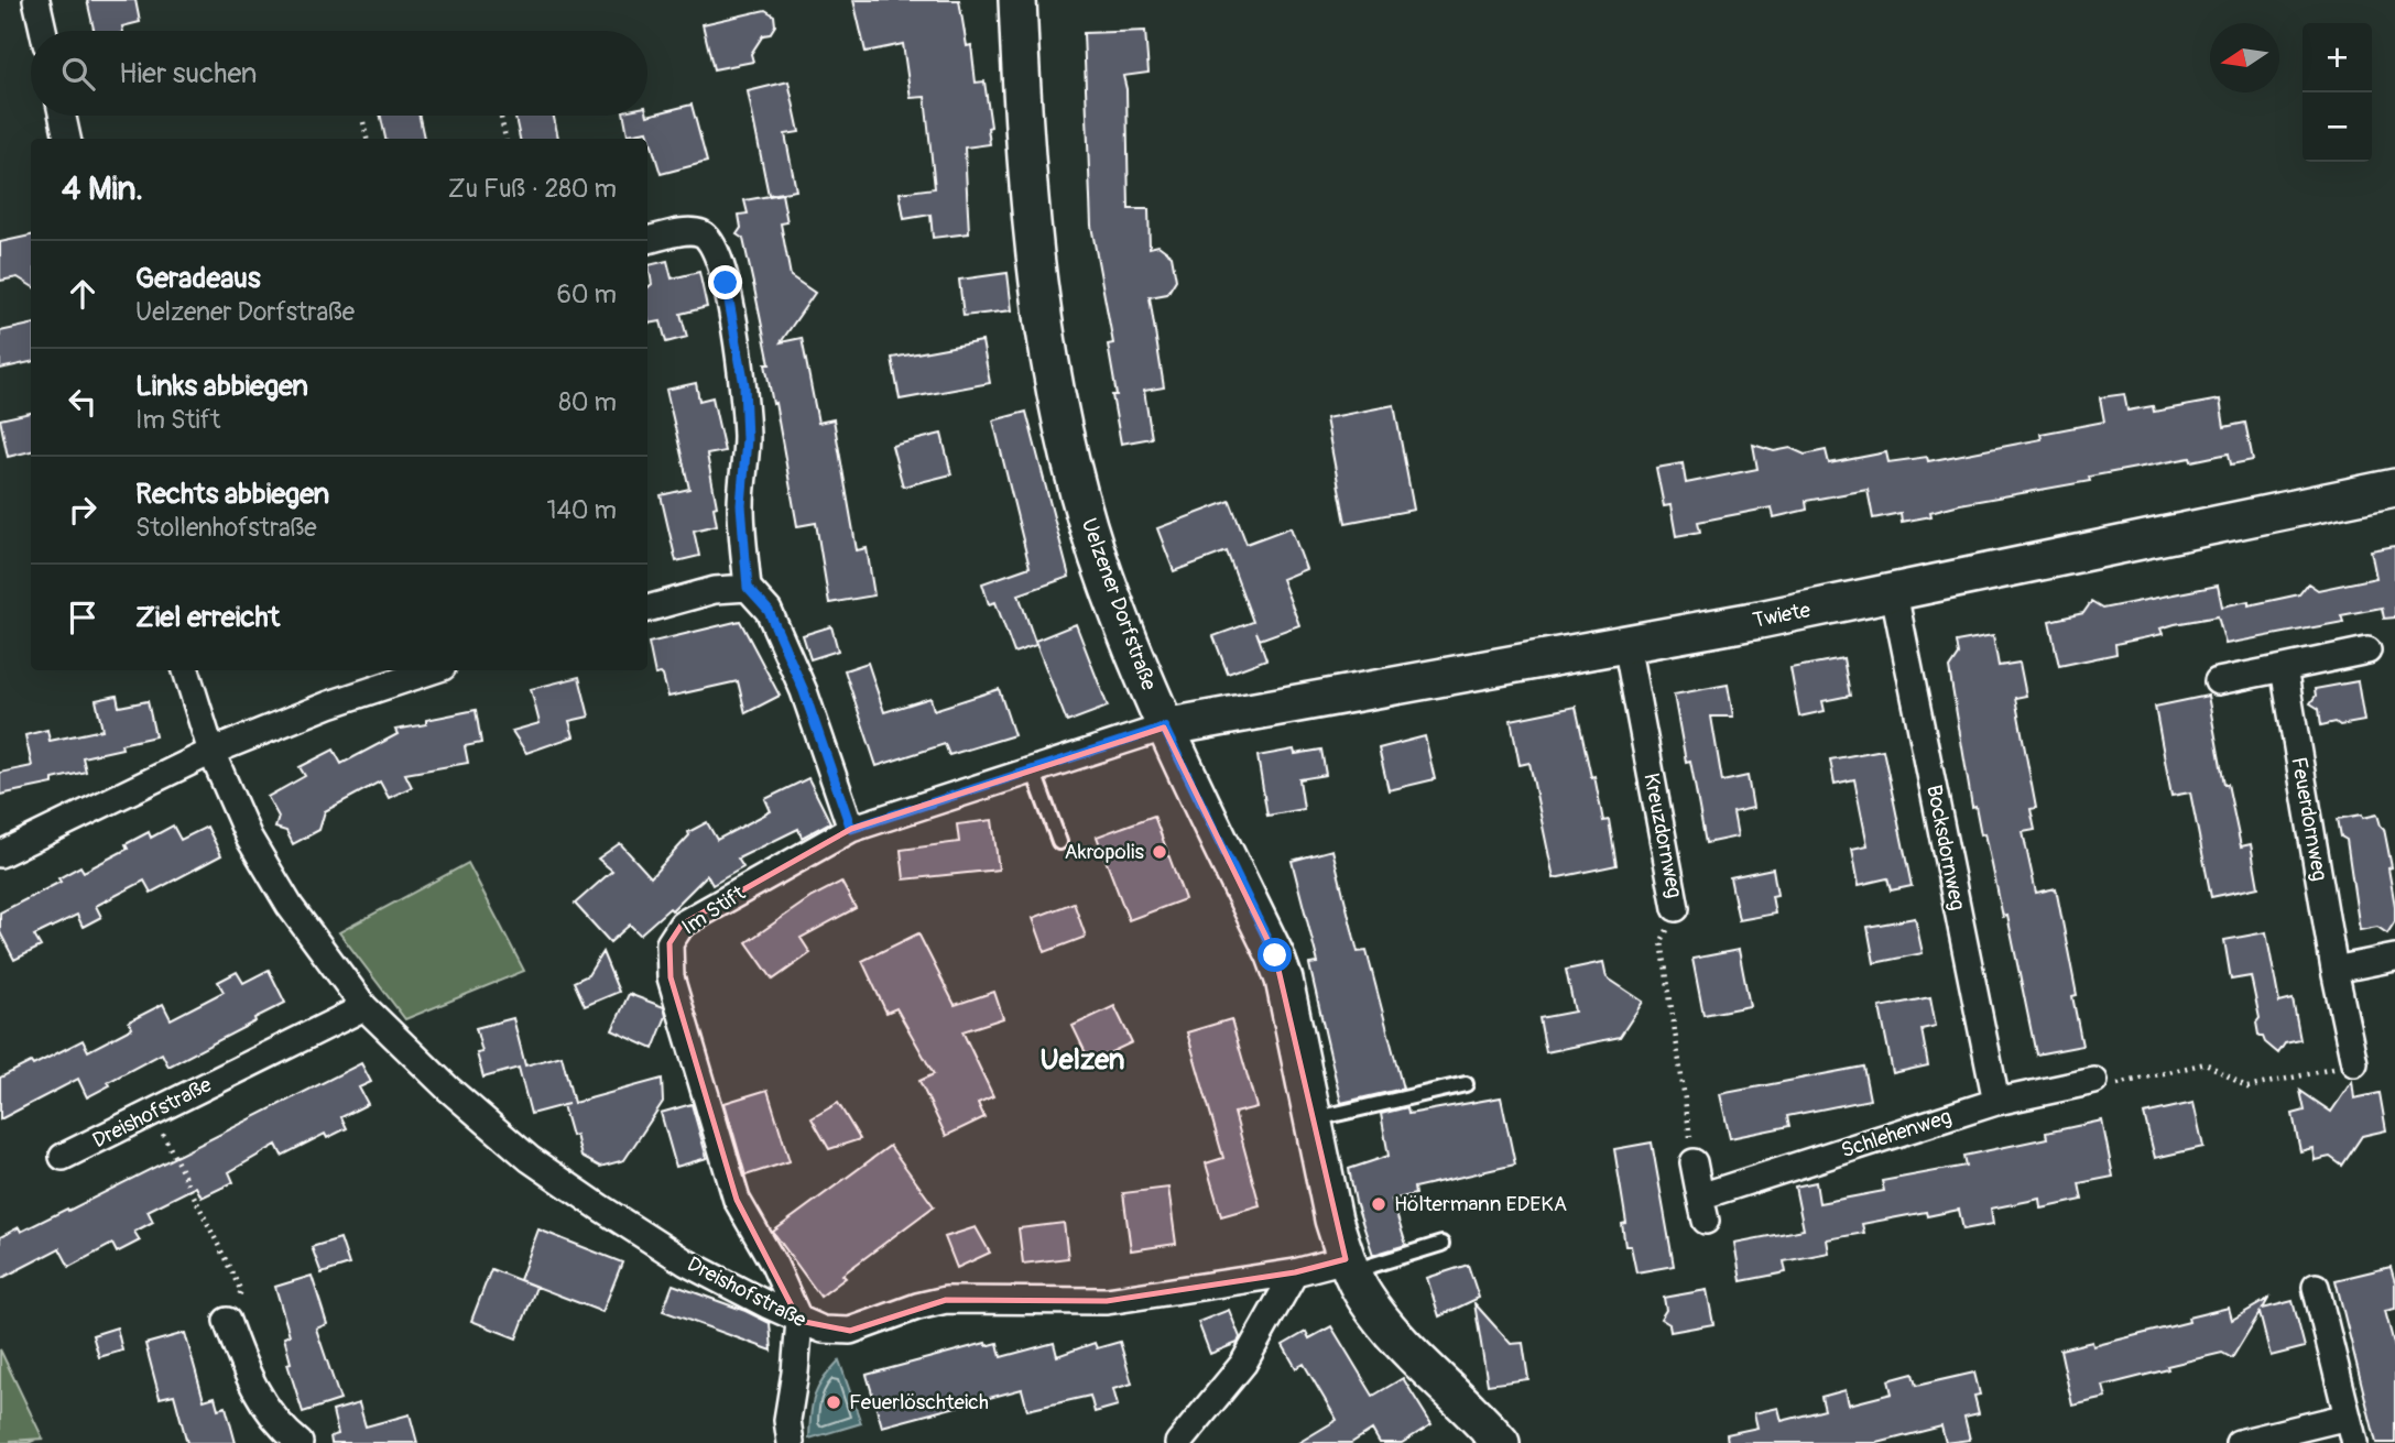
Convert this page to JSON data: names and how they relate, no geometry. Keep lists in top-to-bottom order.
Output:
{
  "streets": {
    "street": [
      "Uelzener Dorfstraße",
      "Twiete",
      "Feuerdornweg",
      "Kreuzdornweg",
      "Bocksdornweg",
      "Im Stift",
      "Dreishofstraße",
      "Schlehenweg"
    ]
  },
  "crossings": [
    ["Uelzener Dorfstraße", "Twiete"],
    ["Uelzener Dorfstraße", "Im Stift"],
    ["Uelzener Dorfstraße", "Dreishofstraße"],
    ["Twiete", "Kreuzdornweg"],
    ["Twiete", "Bocksdornweg"],
    ["Twiete", "Im Stift"],
    ["Kreuzdornweg", "Schlehenweg"],
    ["Bocksdornweg", "Schlehenweg"],
    ["Im Stift", "Dreishofstraße"]
  ],
  "districts": ["Uelzen"],
  "places": ["Akropolis", "Höltermann EDEKA", "Feuerlöschteich"],
  "north": "left",
  "page": {
    "map_buttons": ["+", "−"],
    "search": "Hier suchen",
    "heading": ["4 Min.", "Zu Fuß · 280 m"],
    "list": [
      ["Geradeaus", "Uelzener Dorfstraße", "60 m"],
      ["Links abbiegen", "Im Stift", "80 m"],
      ["Rechts abbiegen", "Stollenhofstraße", "140 m"],
      "Ziel erreicht"
    ]
  }
}
